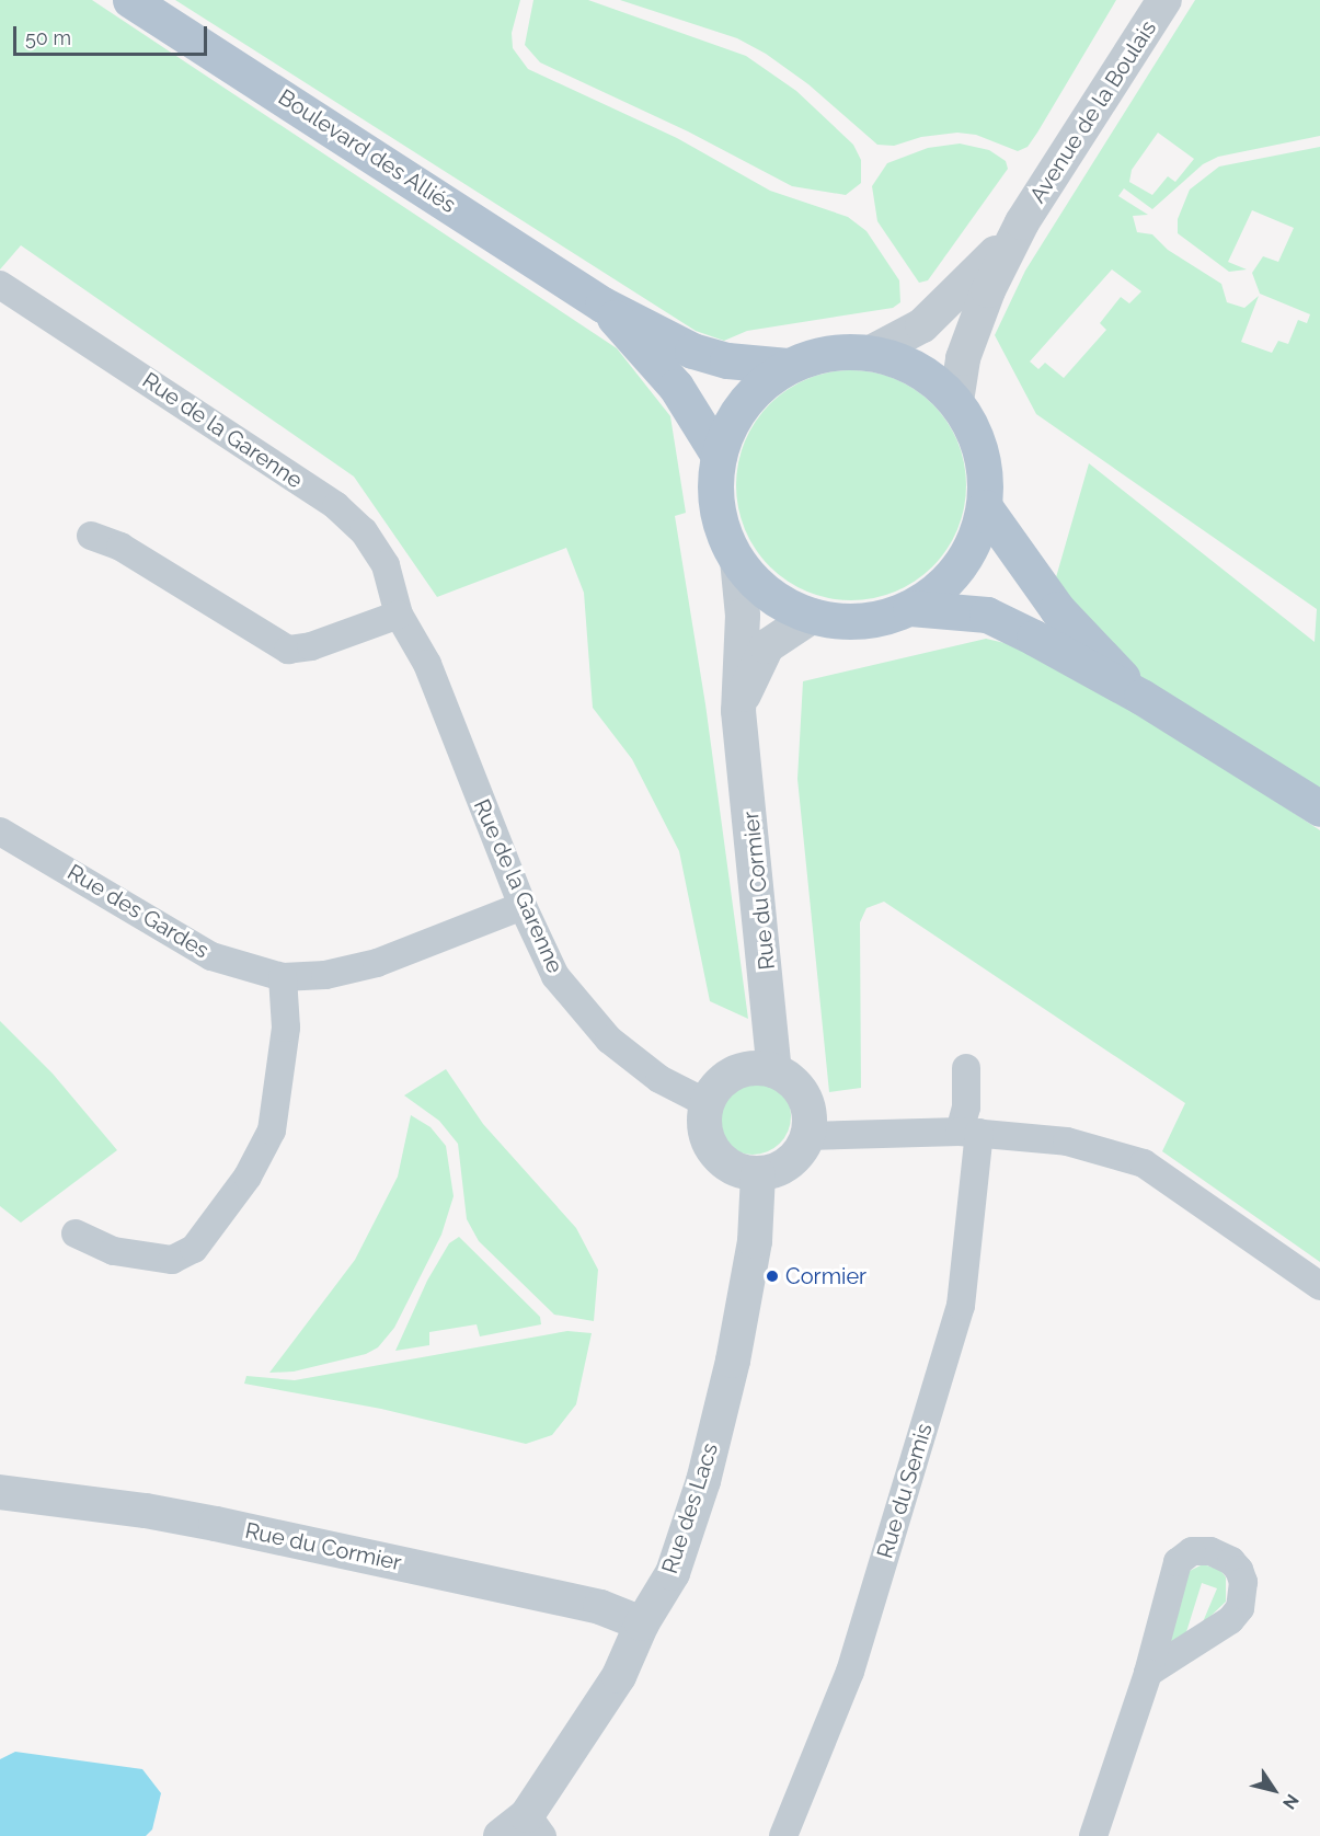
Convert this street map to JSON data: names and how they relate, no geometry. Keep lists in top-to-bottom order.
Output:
{
  "streets": {
    "main road": ["Boulevard des Alliés"],
    "street": [
      "Avenue de la Boulais",
      "Rue de la Garenne",
      "Rue du Cormier",
      "Rue des Gardes",
      "Rue du Semis",
      "Rue des Lacs"
    ]
  },
  "crossings": [
    ["Rue de la Garenne", "Rue du Cormier"],
    ["Rue de la Garenne", "Rue des Gardes"],
    ["Rue de la Garenne", "Rue des Lacs"],
    ["Rue du Cormier", "Rue des Lacs"]
  ],
  "places": ["Cormier"],
  "scale_bar": "50 m",
  "north": "bottom right"
}
